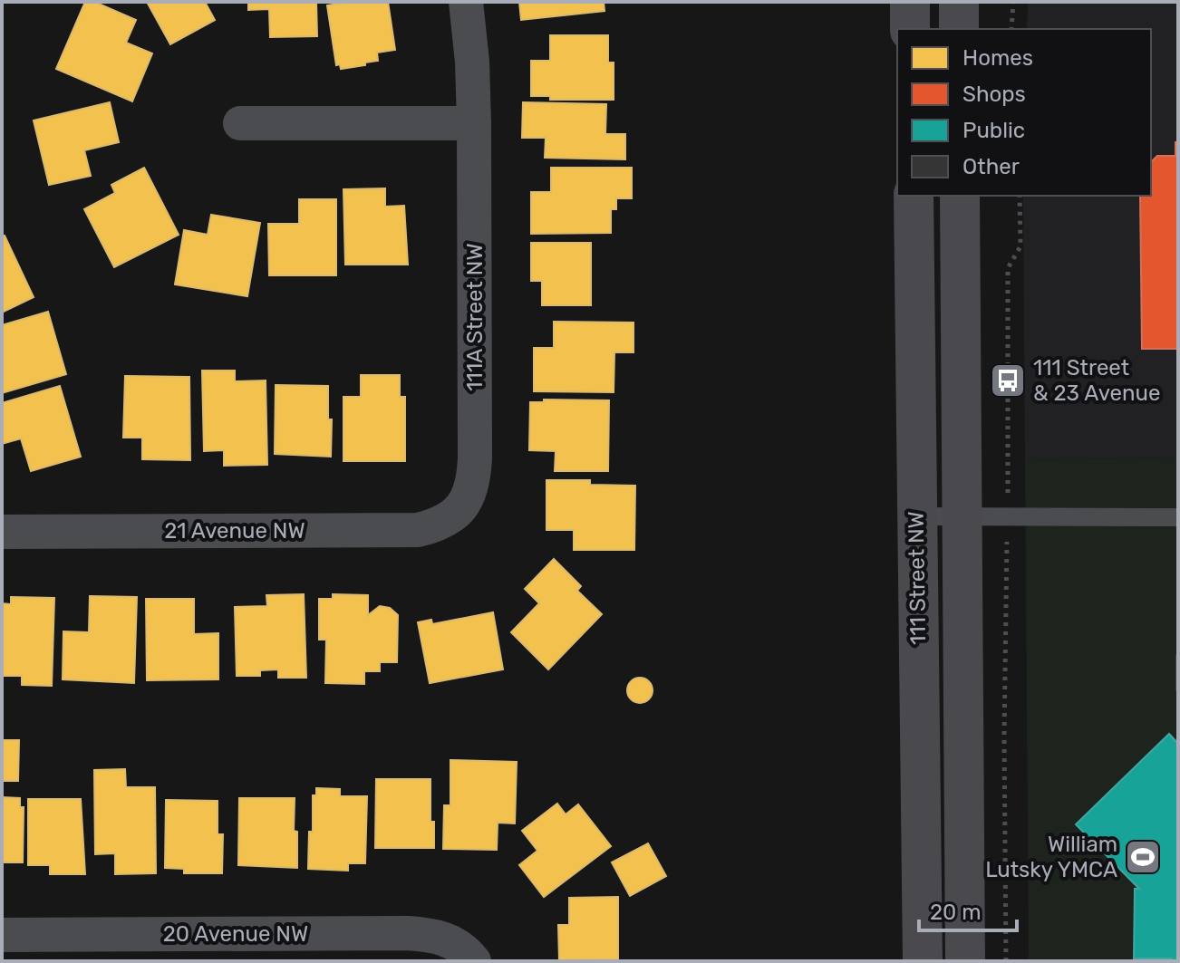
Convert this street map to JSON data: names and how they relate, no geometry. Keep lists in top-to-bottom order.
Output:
{
  "streets": {
    "main road": ["111 Street NW"],
    "street": ["111A Street NW", "21 Avenue NW", "20 Avenue NW"]
  },
  "crossings": [
    ["111A Street NW", "21 Avenue NW"]
  ],
  "places": {
    "bus stop": ["111 Street & 23 Avenue"],
    "sports": ["William Lutsky YMCA"]
  },
  "legend": [
    "Homes",
    "Shops",
    "Public",
    "Other"
  ],
  "scale_bar": "20 m"
}
